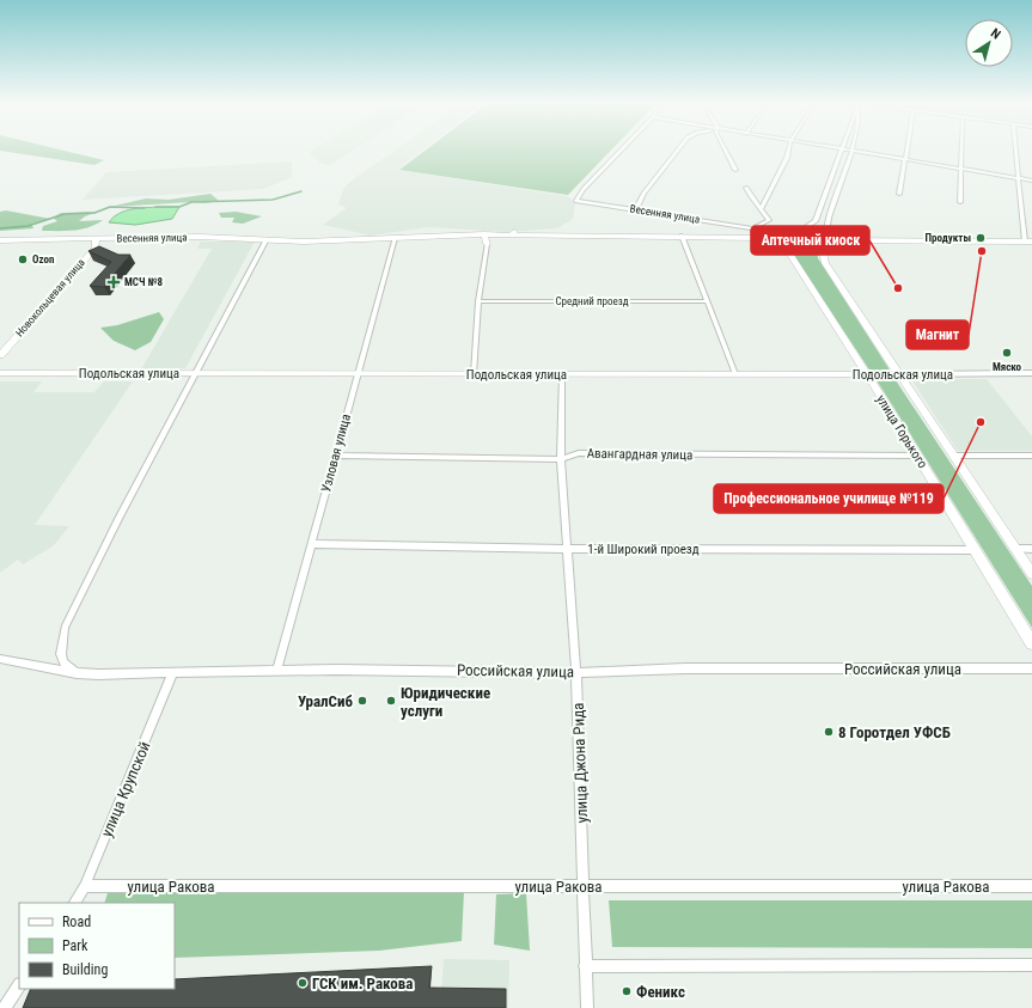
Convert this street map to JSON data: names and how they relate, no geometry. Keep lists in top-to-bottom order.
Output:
{
  "streets": {
    "street": [
      "Весенняя улица",
      "Новокольцевая улица",
      "Средний проезд",
      "Подольская улица",
      "улица Горького",
      "Узловая улица",
      "Авангардная улица",
      "1-й Широкий проезд",
      "Российская улица",
      "улица Джона Рида",
      "улица Крупской",
      "улица Ракова"
    ]
  },
  "crossings": [
    ["Весенняя улица", "Новокольцевая улица"],
    ["Весенняя улица", "Узловая улица"],
    ["Подольская улица", "улица Горького"],
    ["Подольская улица", "Узловая улица"],
    ["Подольская улица", "улица Джона Рида"],
    ["улица Горького", "Авангардная улица"],
    ["улица Горького", "1-й Широкий проезд"],
    ["Узловая улица", "Авангардная улица"],
    ["Узловая улица", "1-й Широкий проезд"],
    ["Узловая улица", "Российская улица"],
    ["Авангардная улица", "улица Джона Рида"],
    ["1-й Широкий проезд", "улица Джона Рида"],
    ["Российская улица", "улица Джона Рида"],
    ["Российская улица", "улица Крупской"],
    ["улица Джона Рида", "улица Ракова"],
    ["улица Крупской", "улица Ракова"]
  ],
  "places": {
    "other": [
      "Продукты",
      "Магнит",
      "Ozon",
      "Аптечный киоск",
      "Мяско",
      "Профессиональное училище №119",
      "УралСиб",
      "Юридические услуги",
      "8 Горотдел УФСБ",
      "ГСК им. Ракова",
      "Феникс"
    ],
    "health": ["МСЧ №8"]
  },
  "legend": ["Road", "Park", "Building"],
  "north": "top right"
}
